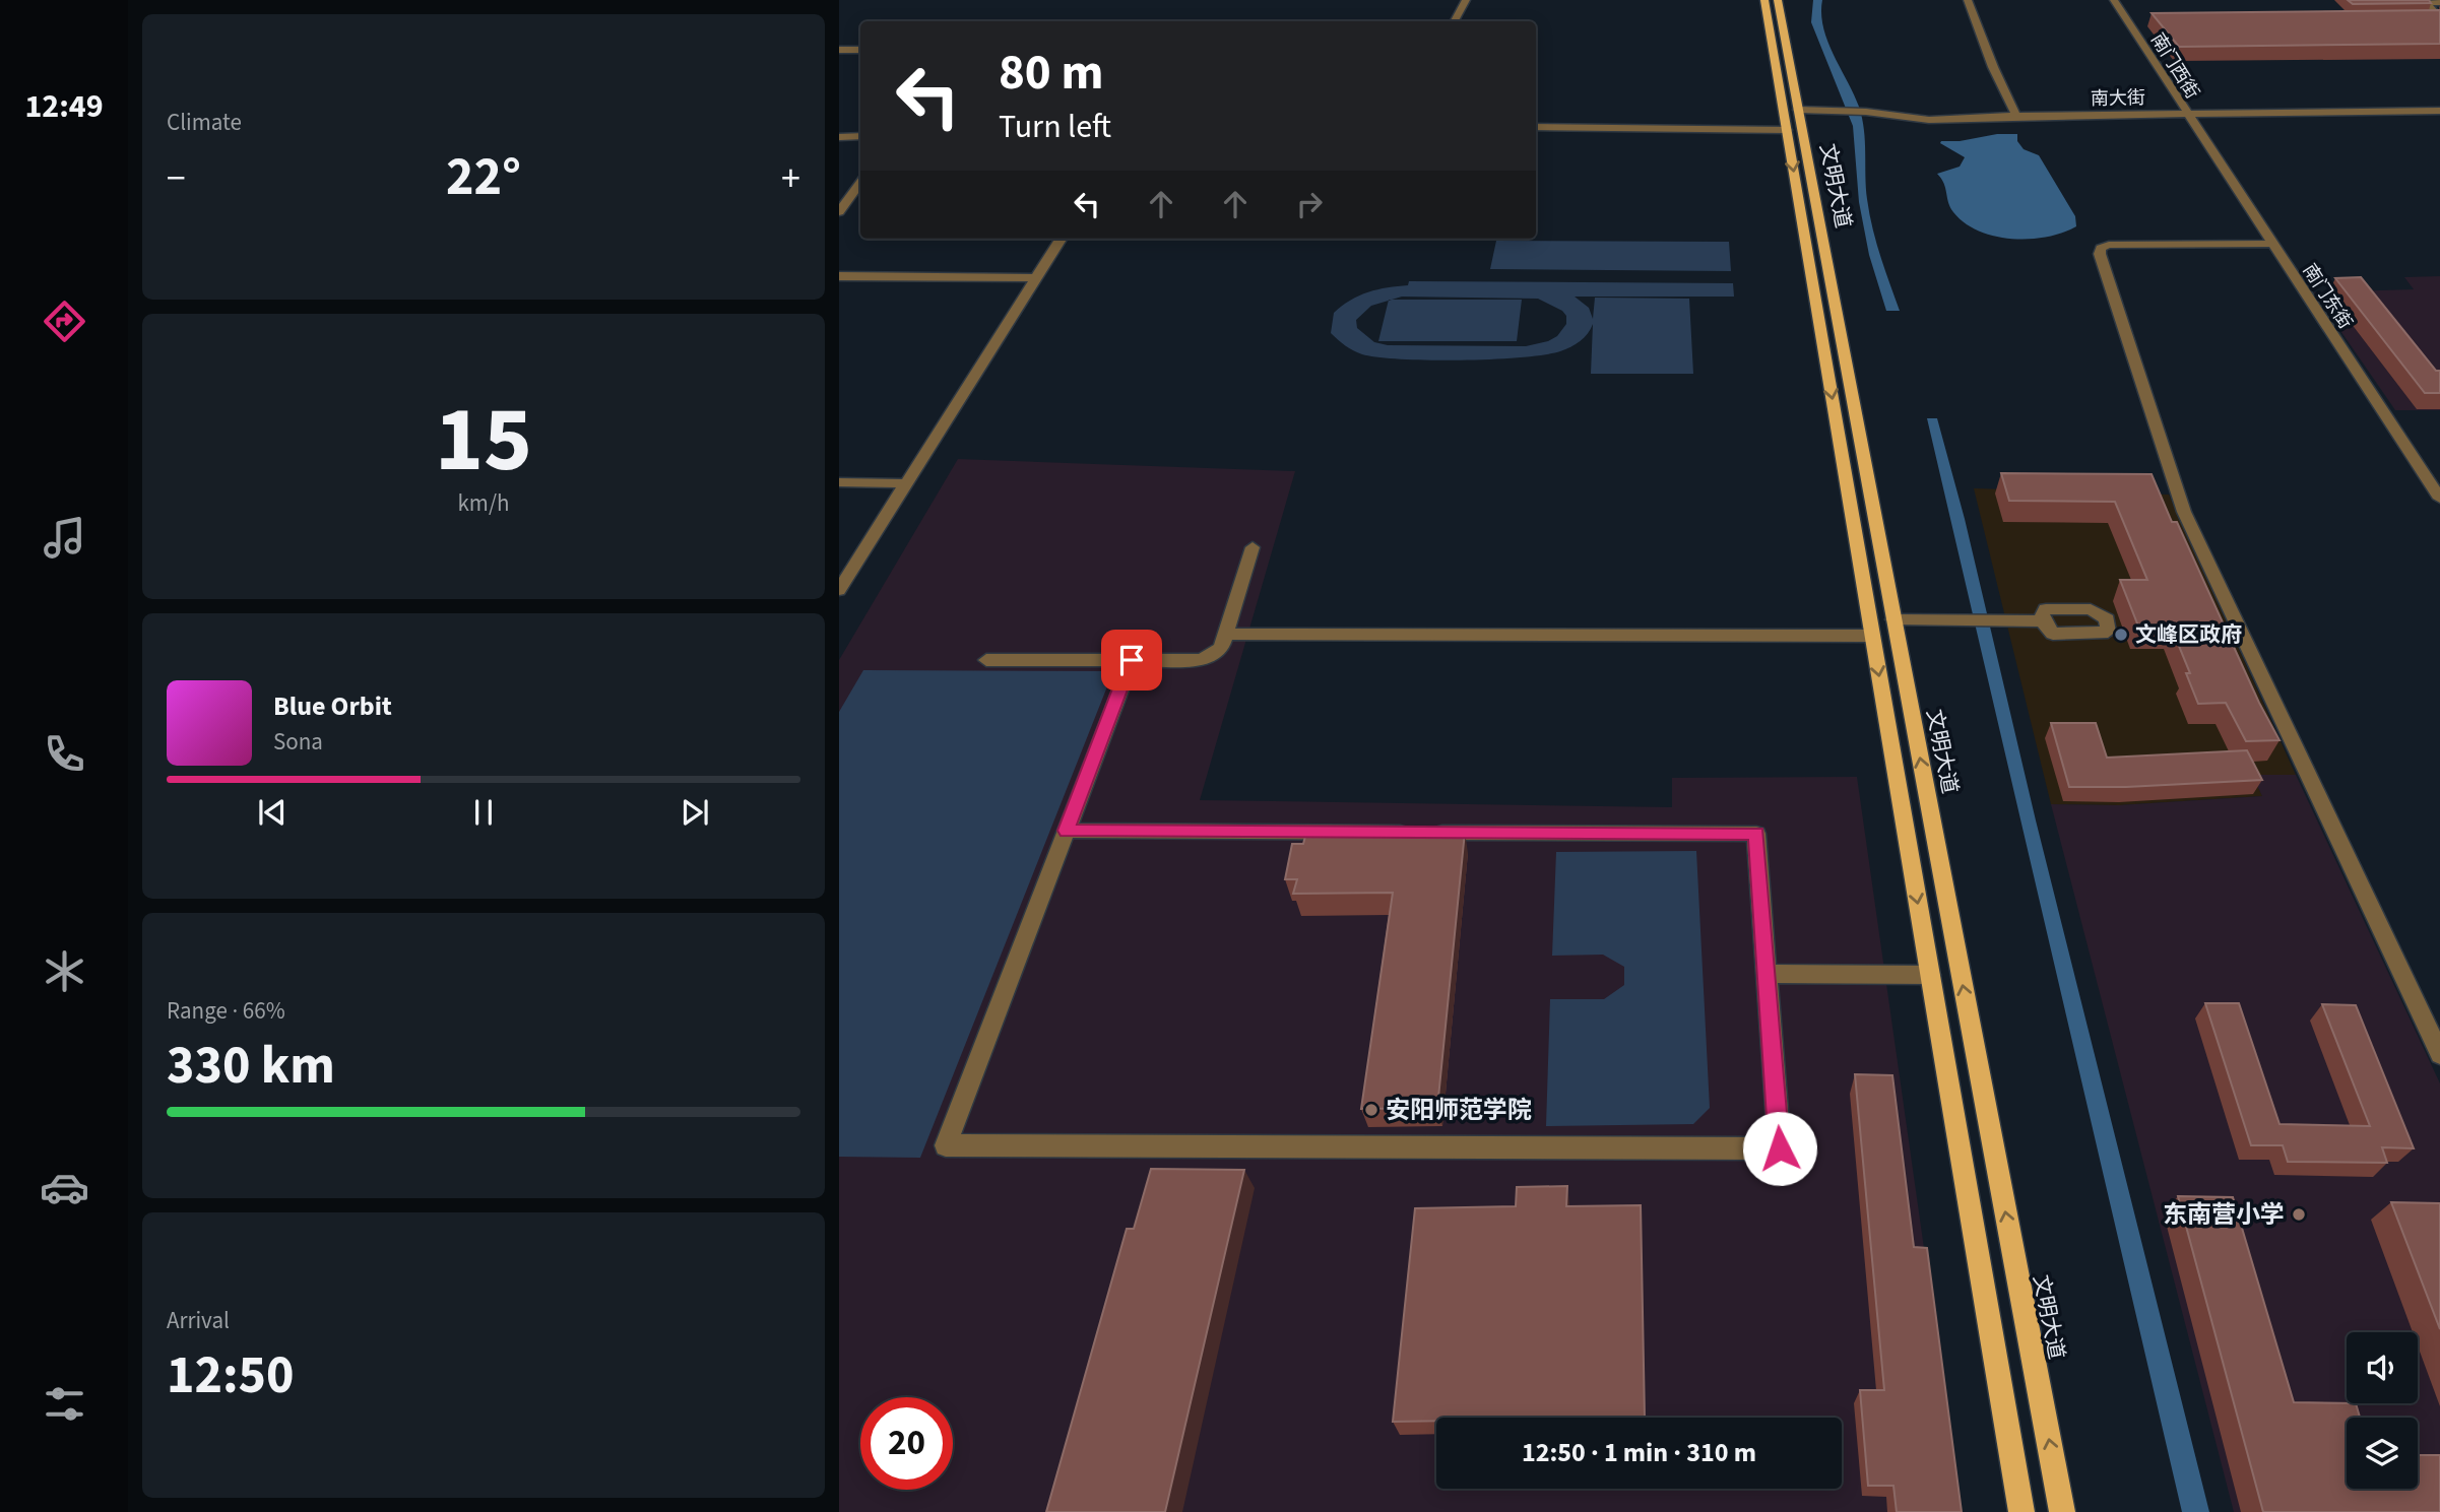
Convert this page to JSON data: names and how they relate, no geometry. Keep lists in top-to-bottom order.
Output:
{
  "streets": {
    "main road": ["文明大道"],
    "street": ["南门西街", "南大街", "南门东街"]
  },
  "crossings": [
    ["南门西街", "南大街"],
    ["南门西街", "南门东街"],
    ["南大街", "文明大道"],
    ["南大街", "南门东街"]
  ],
  "places": ["文峰区政府", "安阳师范学院", "东南营小学"],
  "page": {
    "tabs": "12:49",
    "tile": [
      "Climate",
      ["15", "km/h"],
      ["Range · 66%", "330 km"],
      ["Arrival", "12:50"]
    ],
    "turn": ["80 m", "Turn left"],
    "heat": ["−", "22°", "+"],
    "song": ["Blue Orbit", "Sona"],
    "limit": "20",
    "trip": "12:50 · 1 min · 310 m"
  }
}
